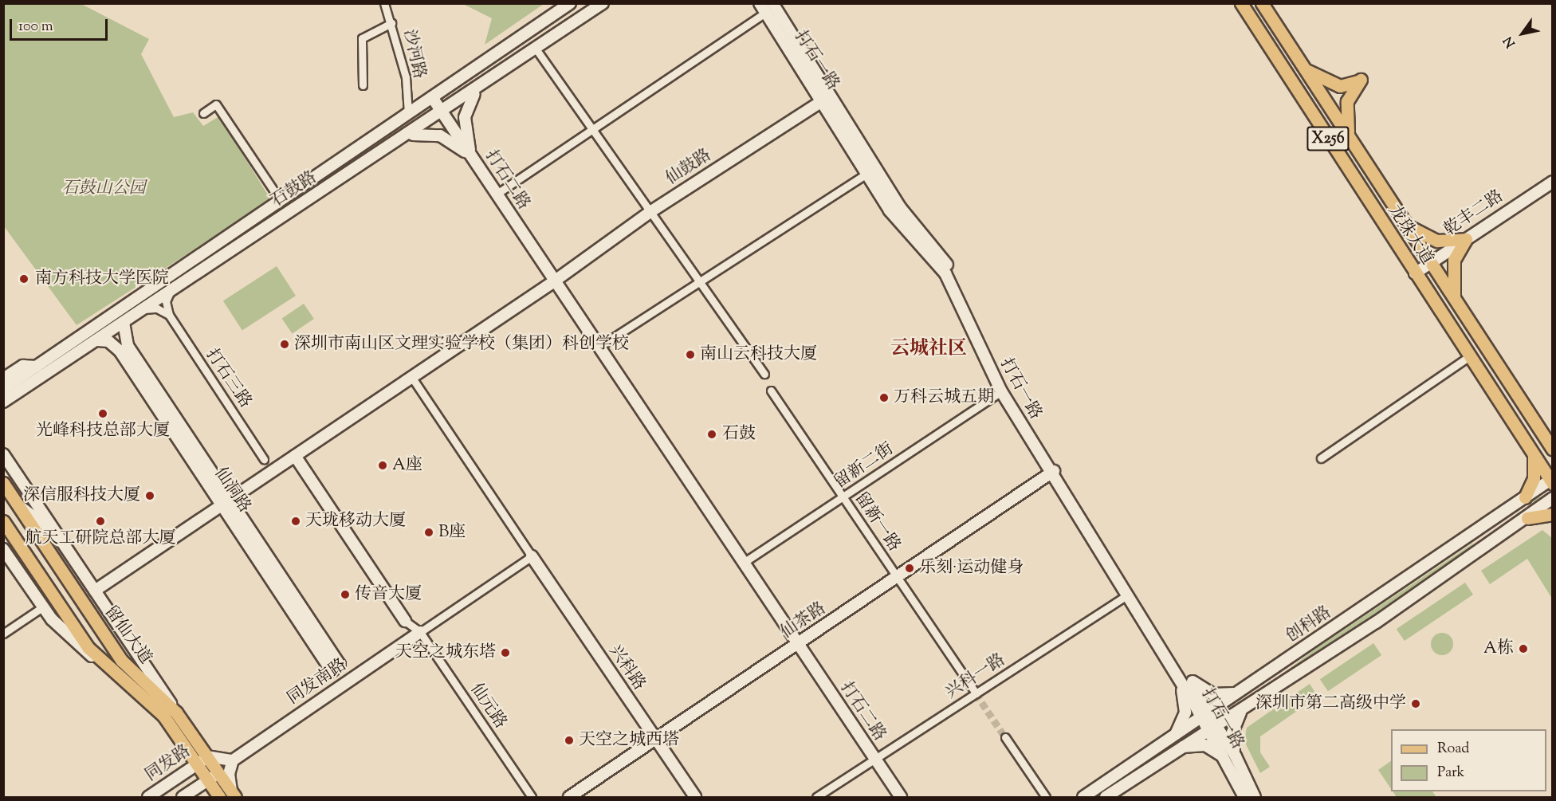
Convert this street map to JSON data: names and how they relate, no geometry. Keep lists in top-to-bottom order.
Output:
{
  "streets": {
    "main road": [
      "打石一路",
      "X256",
      "仙鼓路",
      "打石二路",
      "石鼓路",
      "乾丰二路",
      "龙珠大道",
      "仙洞路",
      "仙茶路",
      "创科路",
      "留仙大道",
      "兴科路",
      "同发南路",
      "同发路"
    ],
    "street": [
      "沙河路",
      "打石三路",
      "留新二街",
      "留新一路",
      "兴科一路",
      "仙元路"
    ]
  },
  "crossings": [
    ["沙河路", "石鼓路"],
    ["打石一路", "仙鼓路"],
    ["打石一路", "留新二街"],
    ["打石一路", "仙茶路"],
    ["打石一路", "创科路"],
    ["打石一路", "兴科一路"],
    ["仙鼓路", "打石二路"],
    ["仙鼓路", "仙洞路"],
    ["打石二路", "石鼓路"],
    ["打石二路", "留新二街"],
    ["打石二路", "仙茶路"],
    ["打石二路", "兴科一路"],
    ["石鼓路", "仙洞路"],
    ["乾丰二路", "龙珠大道"],
    ["龙珠大道", "创科路"],
    ["留新二街", "留新一路"],
    ["留新一路", "仙茶路"],
    ["留新一路", "兴科一路"],
    ["仙茶路", "兴科路"],
    ["留仙大道", "同发路"],
    ["同发南路", "仙元路"]
  ],
  "districts": ["云城社区"],
  "parks": ["石鼓山公园"],
  "places": [
    "南方科技大学医院",
    "深圳市南山区文理实验学校（集团）科创学校",
    "南山云科技大厦",
    "万科云城五期",
    "光峰科技总部大厦",
    "石鼓",
    "A座",
    "深信服科技大厦",
    "航天工研院总部大厦",
    "天珑移动大厦",
    "B座",
    "乐刻·运动健身",
    "传音大厦",
    "A栋",
    "天空之城东塔",
    "深圳市第二高级中学",
    "天空之城西塔"
  ],
  "legend": ["Road", "Park"],
  "scale_bar": "100 m",
  "north": "bottom left"
}
